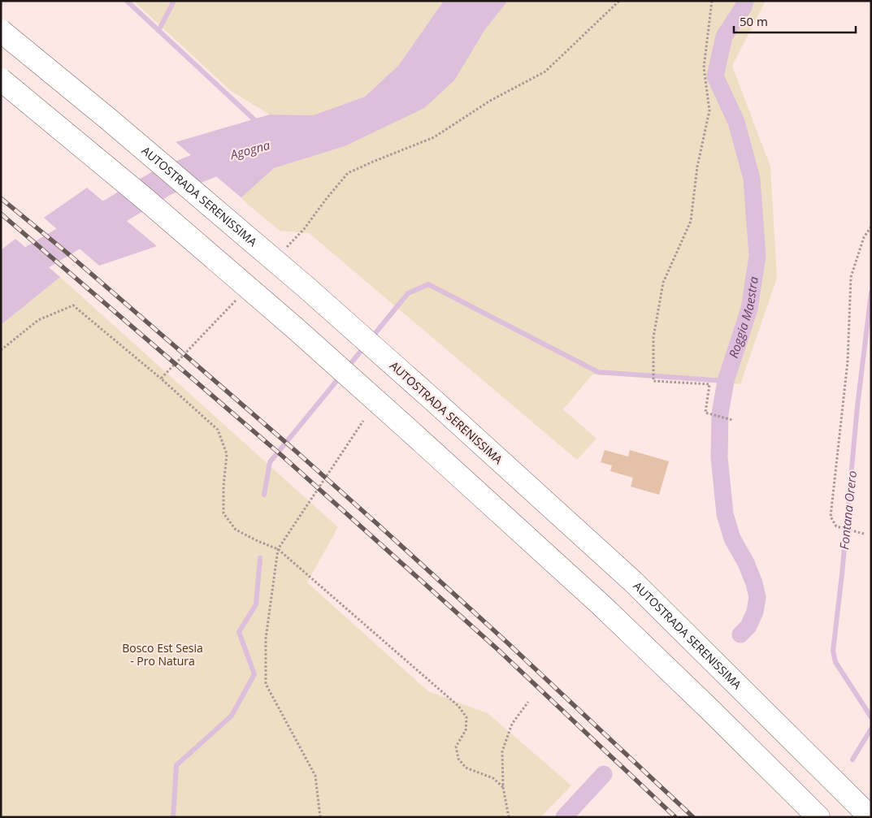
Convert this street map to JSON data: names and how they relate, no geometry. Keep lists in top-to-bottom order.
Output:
{
  "streets": {
    "highway": ["AUTOSTRADA SERENISSIMA"]
  },
  "water": ["Agogna", "Roggia Maestra", "Fontana Orero"],
  "parks": ["Bosco Est Sesia - Pro Natura"],
  "scale_bar": "50 m"
}
